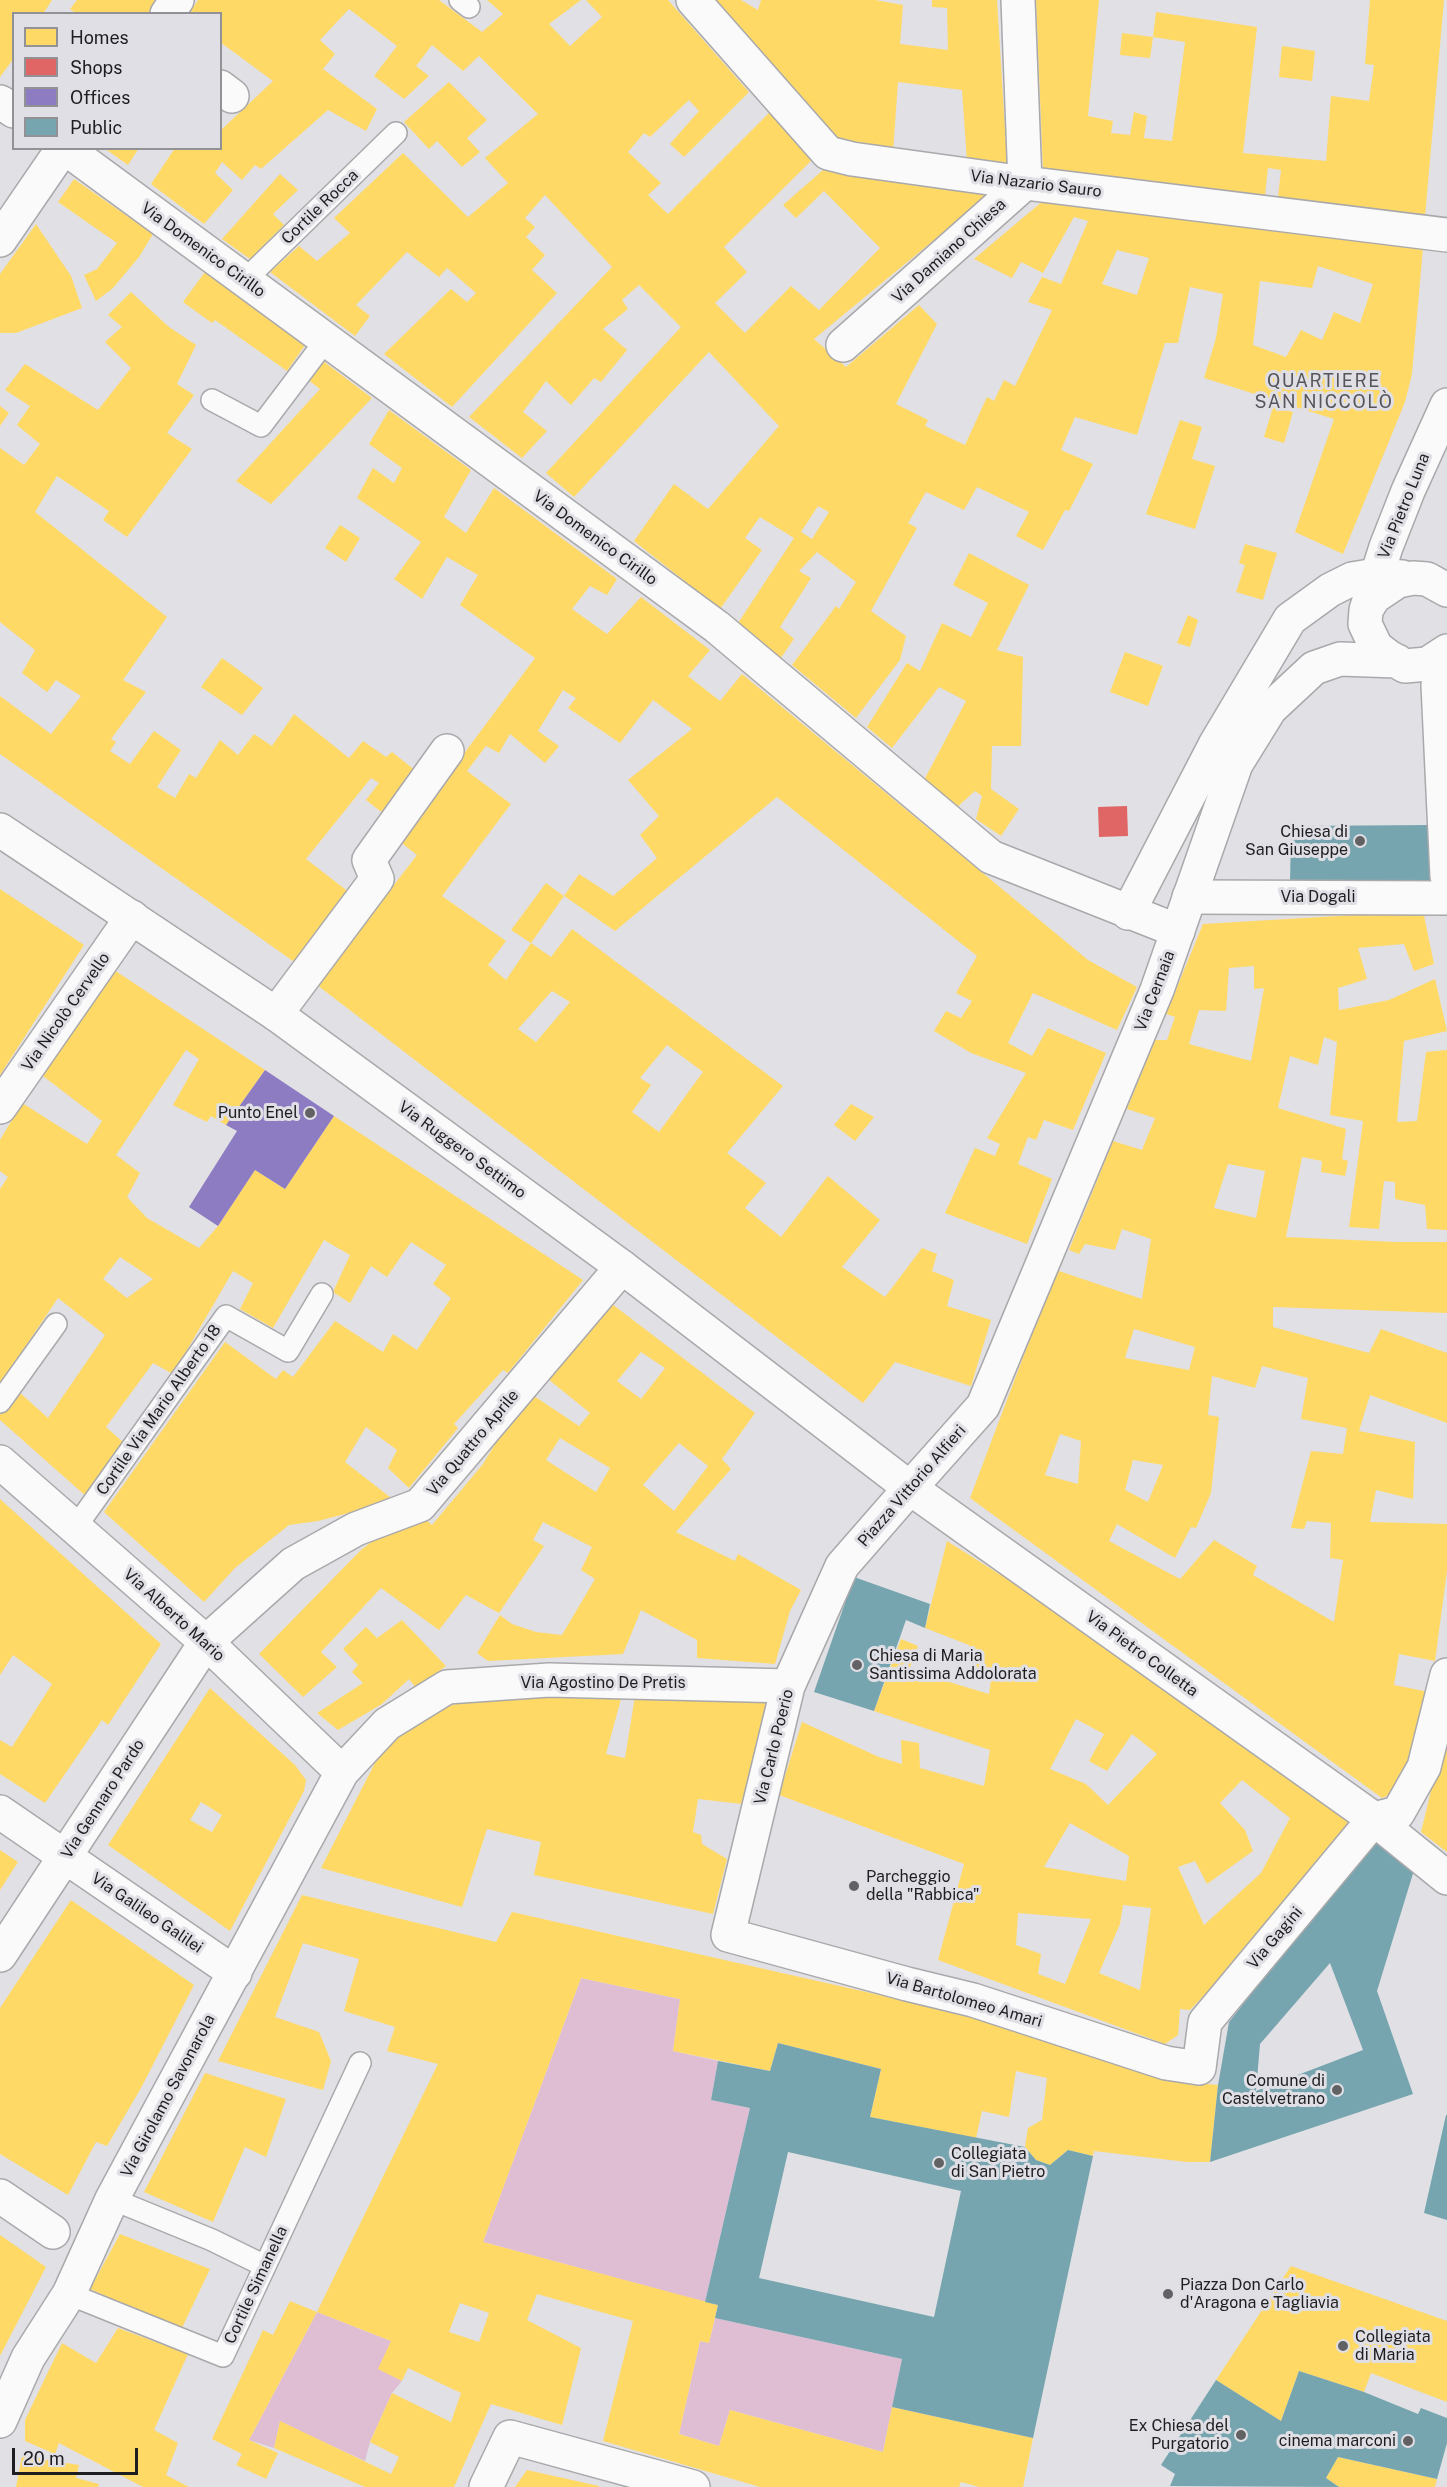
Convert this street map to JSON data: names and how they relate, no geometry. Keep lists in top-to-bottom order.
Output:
{
  "streets": {
    "street": [
      "Via Nazario Sauro",
      "Via Domenico Cirillo",
      "Via Damiano Chiesa",
      "Via Pietro Luna",
      "Via Dogali",
      "Via Cernaia",
      "Via Nicolò Cervello",
      "Via Ruggero Settimo",
      "Via Quattro Aprile",
      "Piazza Vittorio Alfieri",
      "Via Alberto Mario",
      "Via Pietro Colletta",
      "Via Agostino De Pretis",
      "Via Carlo Poerio",
      "Via Gennaro Pardo",
      "Via Galileo Galilei",
      "Via Gagini",
      "Via Bartolomeo Amari",
      "Via Girolamo Savonarola"
    ],
    "lane": ["Cortile Rocca", "Cortile Via Mario Alberto 18", "Cortile Simanella"]
  },
  "crossings": [
    ["Via Nazario Sauro", "Via Damiano Chiesa"],
    ["Cortile Rocca", "Via Domenico Cirillo"],
    ["Via Domenico Cirillo", "Via Cernaia"],
    ["Via Dogali", "Via Cernaia"],
    ["Via Cernaia", "Piazza Vittorio Alfieri"],
    ["Via Nicolò Cervello", "Via Ruggero Settimo"],
    ["Via Ruggero Settimo", "Via Quattro Aprile"],
    ["Via Ruggero Settimo", "Piazza Vittorio Alfieri"],
    ["Via Ruggero Settimo", "Via Pietro Colletta"],
    ["Cortile Via Mario Alberto 18", "Via Alberto Mario"],
    ["Via Quattro Aprile", "Via Alberto Mario"],
    ["Via Quattro Aprile", "Via Gennaro Pardo"],
    ["Piazza Vittorio Alfieri", "Via Pietro Colletta"],
    ["Piazza Vittorio Alfieri", "Via Carlo Poerio"],
    ["Via Alberto Mario", "Via Agostino De Pretis"],
    ["Via Alberto Mario", "Via Gennaro Pardo"],
    ["Via Alberto Mario", "Via Girolamo Savonarola"],
    ["Via Pietro Colletta", "Via Gagini"],
    ["Via Agostino De Pretis", "Via Carlo Poerio"],
    ["Via Agostino De Pretis", "Via Girolamo Savonarola"],
    ["Via Carlo Poerio", "Via Bartolomeo Amari"],
    ["Via Gennaro Pardo", "Via Galileo Galilei"],
    ["Via Galileo Galilei", "Via Girolamo Savonarola"],
    ["Via Gagini", "Via Bartolomeo Amari"],
    ["Via Girolamo Savonarola", "Cortile Simanella"]
  ],
  "districts": ["QUARTIERE SAN NICCOLÒ"],
  "places": [
    "Chiesa di San Giuseppe",
    "Punto Enel",
    "Chiesa di Maria Santissima Addolorata",
    "Parcheggio della \"Rabbica\"",
    "Comune di Castelvetrano",
    "Collegiata di San Pietro",
    "Piazza Don Carlo d'Aragona e Tagliavia",
    "Collegiata di Maria",
    "Ex Chiesa del Purgatorio",
    "cinema marconi"
  ],
  "legend": [
    "Homes",
    "Shops",
    "Offices",
    "Public"
  ],
  "scale_bar": "20 m"
}
